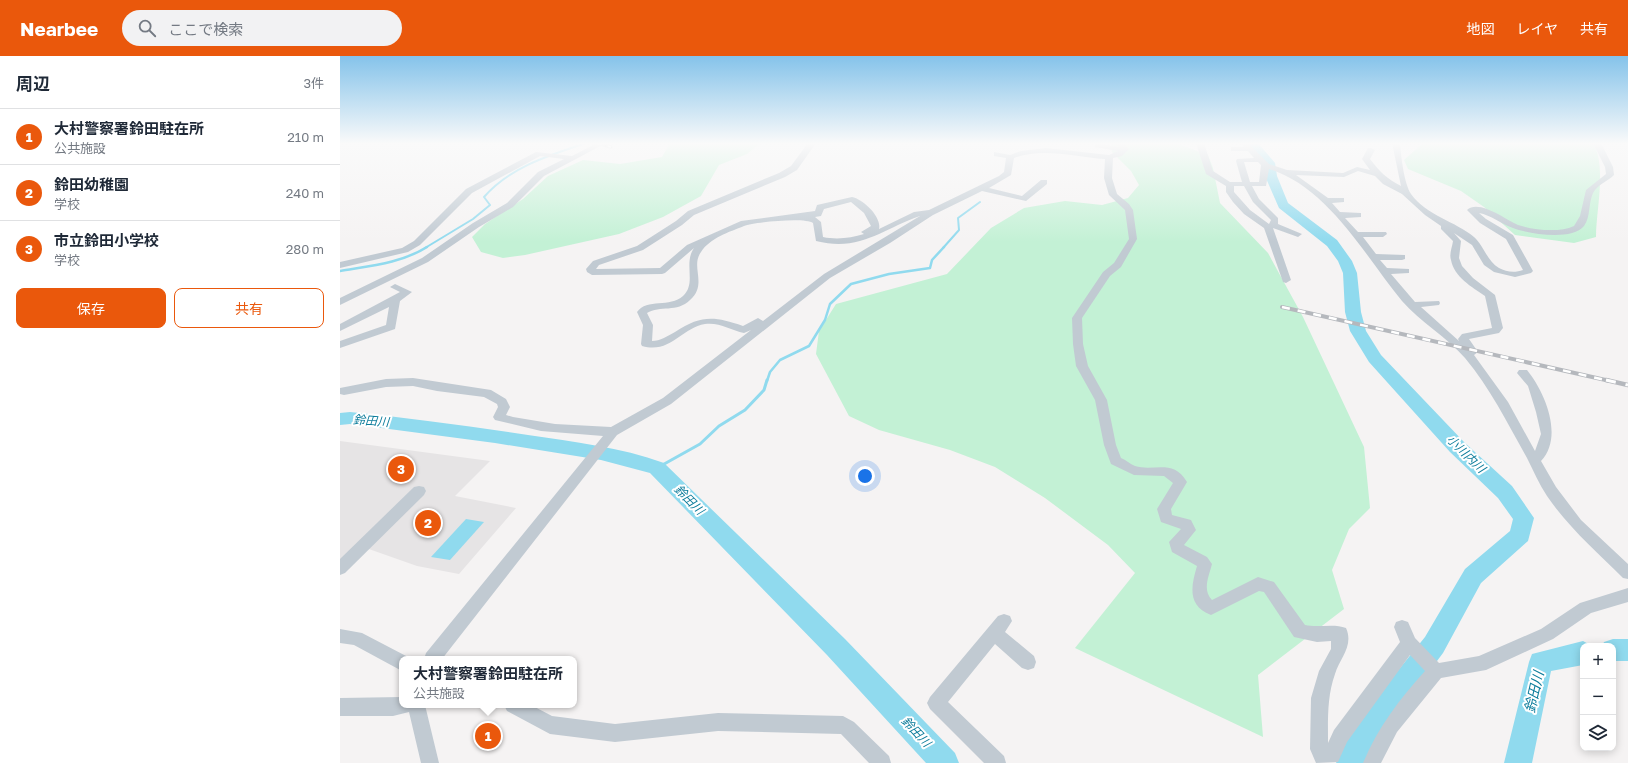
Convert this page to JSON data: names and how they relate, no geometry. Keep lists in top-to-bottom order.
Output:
{
  "water": ["鈴田川", "小川内川"],
  "page": {
    "header": "Nearbee",
    "search": "ここで検索",
    "nav": ["地図", "レイヤ", "共有"],
    "heading": ["周辺", "3件"],
    "list": [
      {
        "mark": "1",
        "name": "大村警察署鈴田駐在所",
        "note": "公共施設",
        "value": "210 m"
      },
      {
        "mark": "2",
        "name": "鈴田幼稚園",
        "note": "学校",
        "value": "240 m"
      },
      {
        "mark": "3",
        "name": "市立鈴田小学校",
        "note": "学校",
        "value": "280 m"
      }
    ],
    "buttons": ["保存", "共有"],
    "pins": ["3", "2", "1"],
    "map_buttons": ["+", "−"],
    "popup": ["大村警察署鈴田駐在所", "公共施設"]
  }
}
